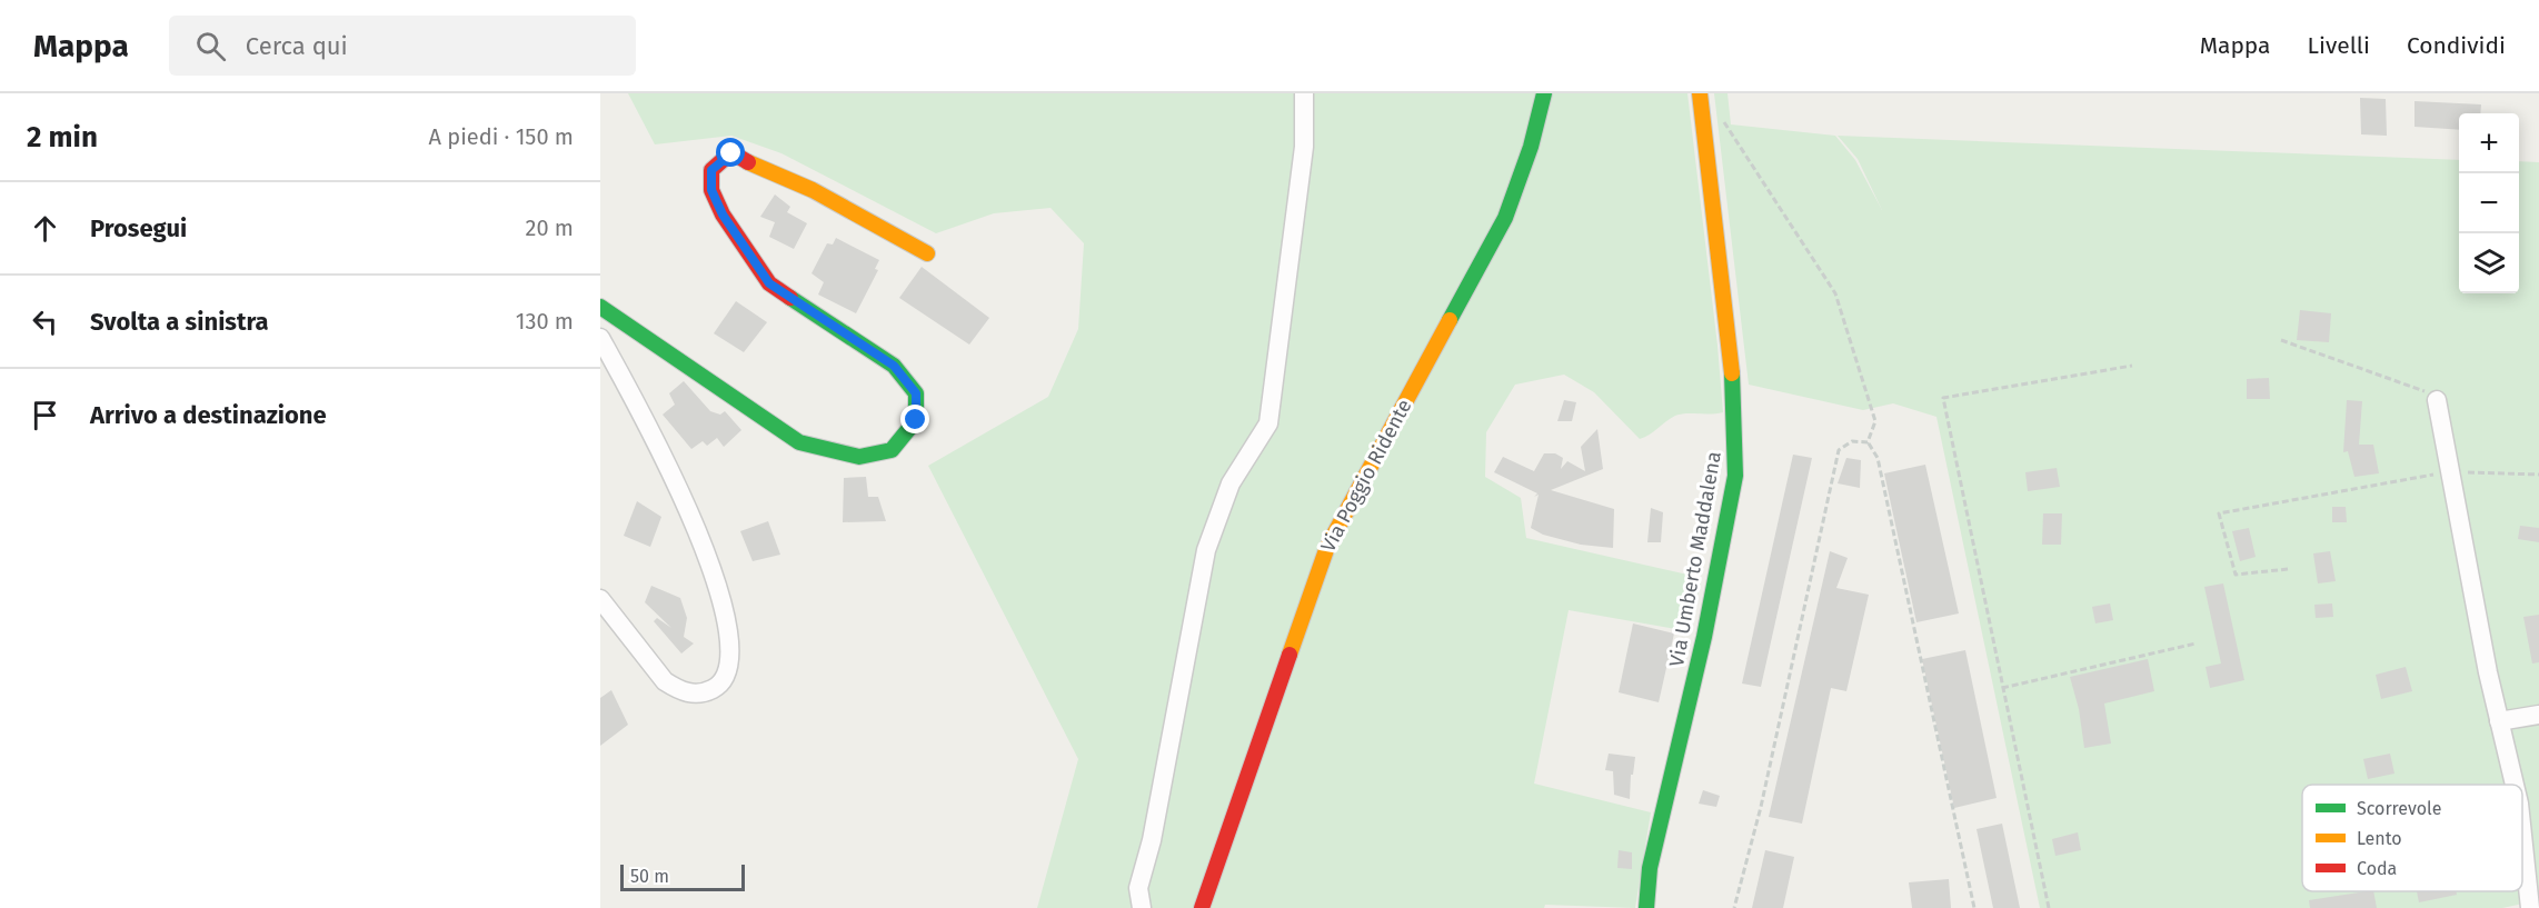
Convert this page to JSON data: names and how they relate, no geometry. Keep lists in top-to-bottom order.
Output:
{
  "streets": {
    "street": ["Via Poggio Ridente", "Via Umberto Maddalena"]
  },
  "legend": ["Scorrevole", "Lento", "Coda"],
  "scale_bar": "50 m",
  "page": {
    "header": "Mappa",
    "search": "Cerca qui",
    "nav": ["Mappa", "Livelli", "Condividi"],
    "heading": ["2 min", "A piedi · 150 m"],
    "map_buttons": ["+", "−"],
    "list": [
      ["Prosegui", "20 m"],
      ["Svolta a sinistra", "130 m"],
      "Arrivo a destinazione"
    ],
    "scale": "50 m"
  }
}
